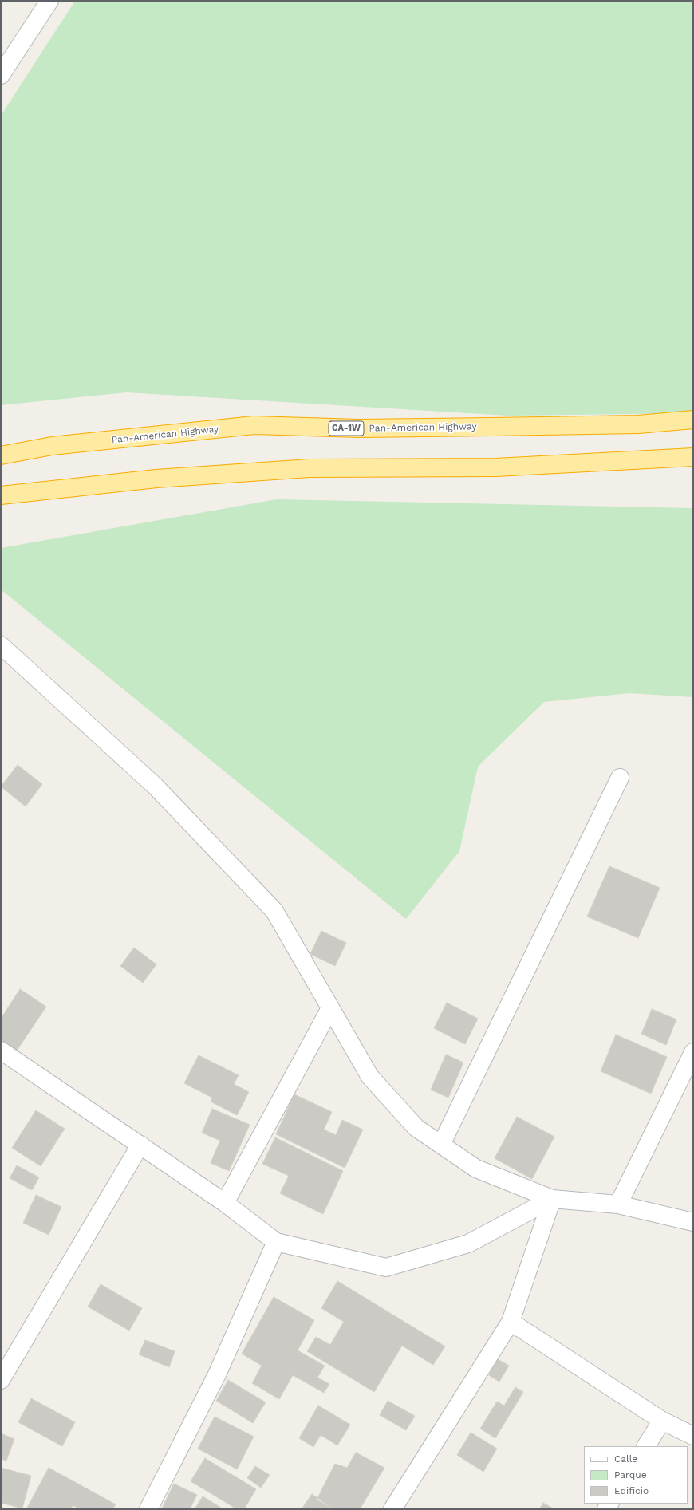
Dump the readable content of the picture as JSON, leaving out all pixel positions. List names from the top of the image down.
{
  "streets": {
    "highway": ["Pan-American Highway", "CA-1W"]
  },
  "legend": ["Calle", "Parque", "Edificio"]
}
